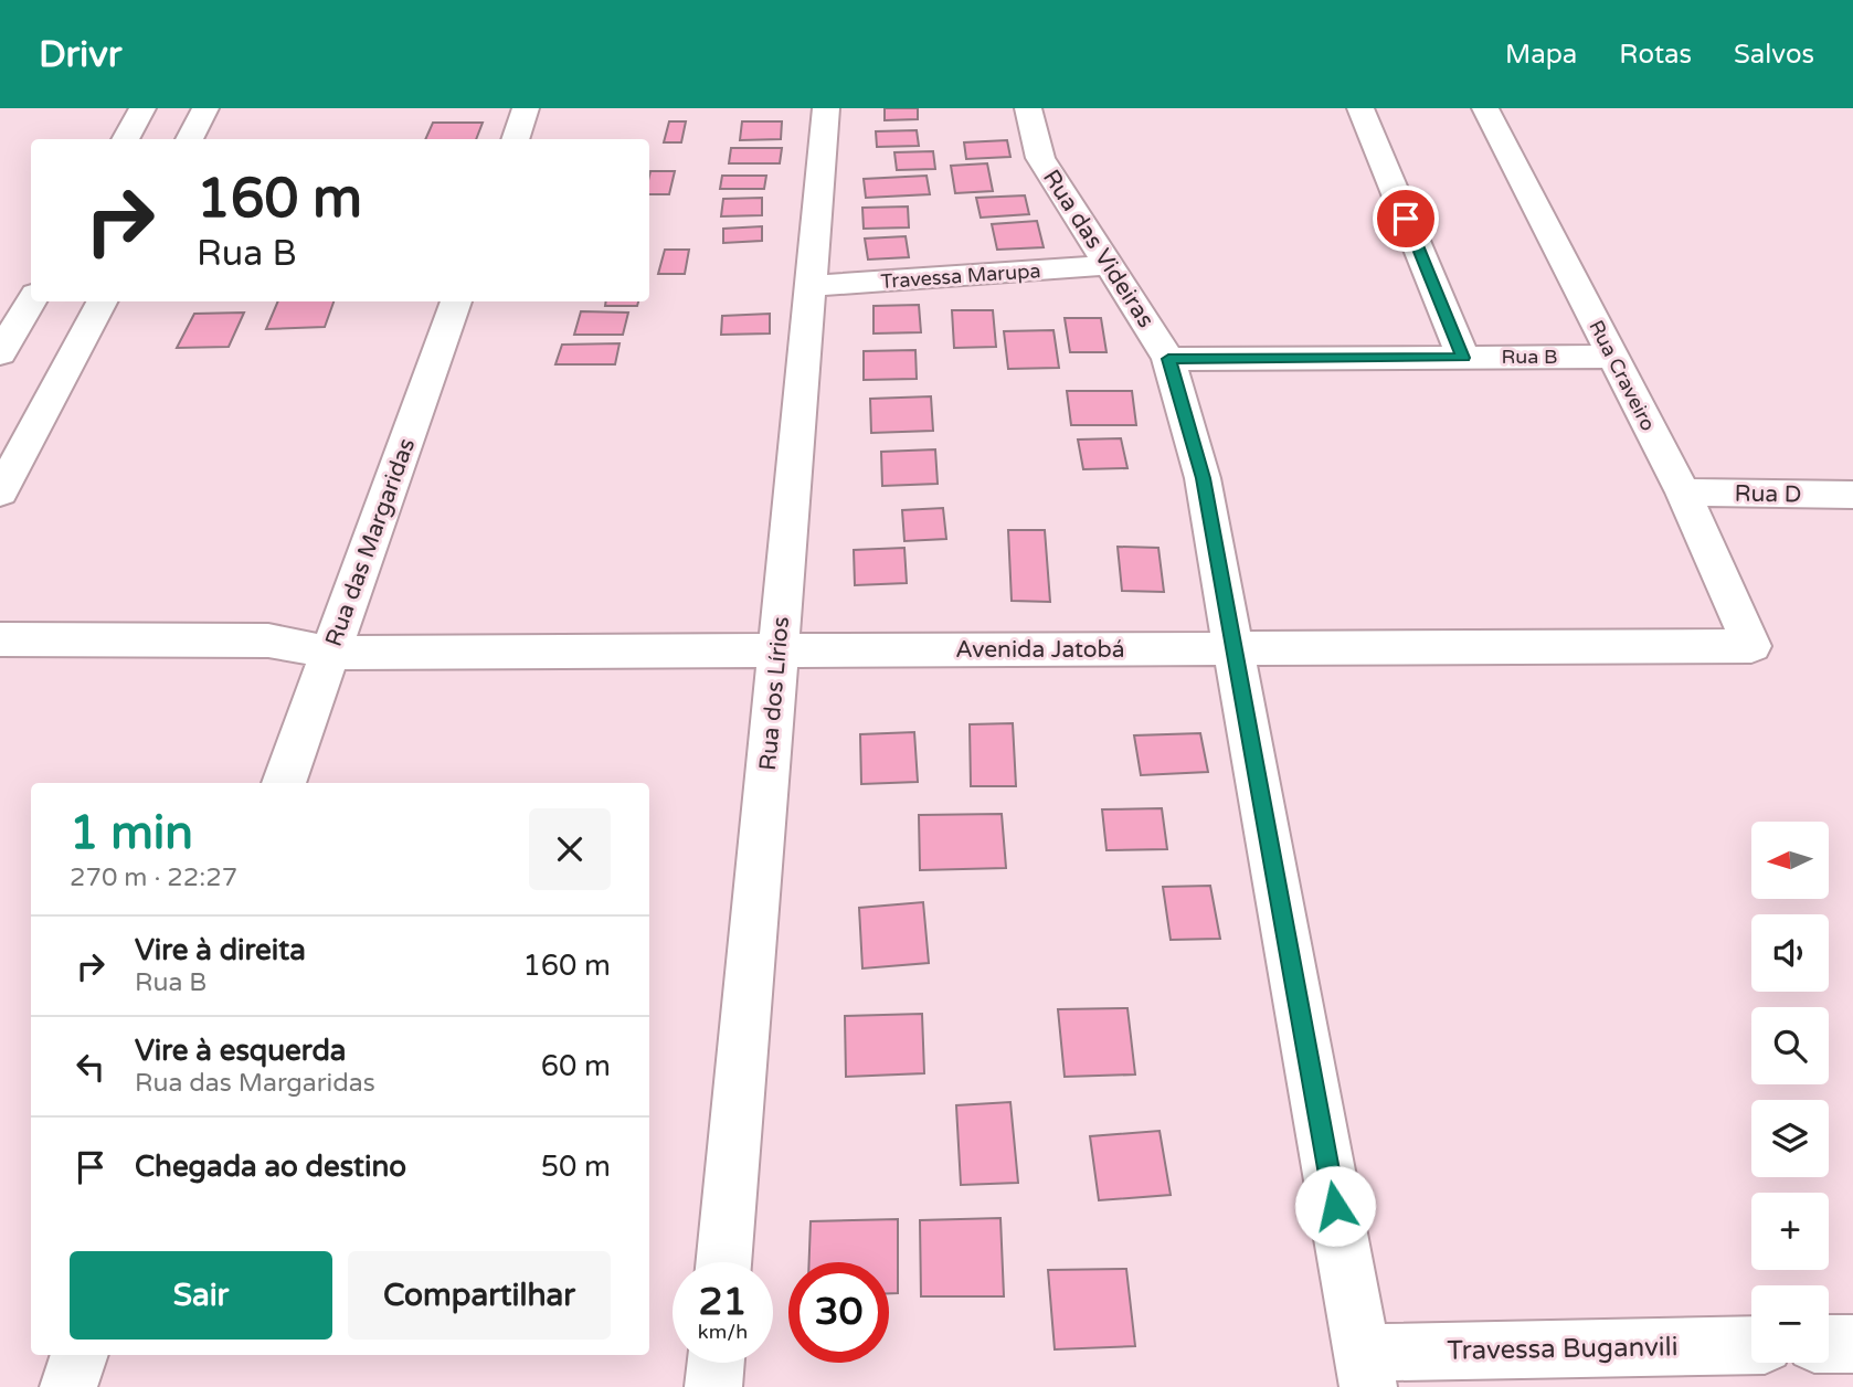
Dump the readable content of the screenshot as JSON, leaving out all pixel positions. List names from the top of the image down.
{
  "streets": {
    "street": [
      "Rua das Videiras",
      "Travessa Marupa",
      "Rua B",
      "Rua Craveiro",
      "Rua D",
      "Rua das Margaridas",
      "Avenida Jatobá",
      "Rua dos Lírios",
      "Travessa Buganvili"
    ]
  },
  "crossings": [
    ["Rua das Videiras", "Travessa Marupa"],
    ["Rua das Videiras", "Rua B"],
    ["Rua das Videiras", "Avenida Jatobá"],
    ["Rua das Videiras", "Travessa Buganvili"],
    ["Travessa Marupa", "Rua dos Lírios"],
    ["Rua B", "Rua Craveiro"],
    ["Rua Craveiro", "Rua D"],
    ["Rua Craveiro", "Avenida Jatobá"],
    ["Rua das Margaridas", "Avenida Jatobá"],
    ["Avenida Jatobá", "Rua dos Lírios"]
  ],
  "north": "left",
  "page": {
    "header": "Drivr",
    "nav": ["Mapa", "Rotas", "Salvos"],
    "turn": ["160 m", "Rua B"],
    "heading": ["1 min", "270 m · 22:27"],
    "map_buttons": ["+", "−"],
    "list": [
      {
        "name": "Vire à direita",
        "note": "Rua B",
        "value": "160 m"
      },
      {
        "name": "Vire à esquerda",
        "note": "Rua das Margaridas",
        "value": "60 m"
      },
      {
        "name": "Chegada ao destino",
        "value": "50 m"
      }
    ],
    "buttons": ["Sair", "Compartilhar"],
    "speed": "21 km/h",
    "limit": "30"
  }
}
